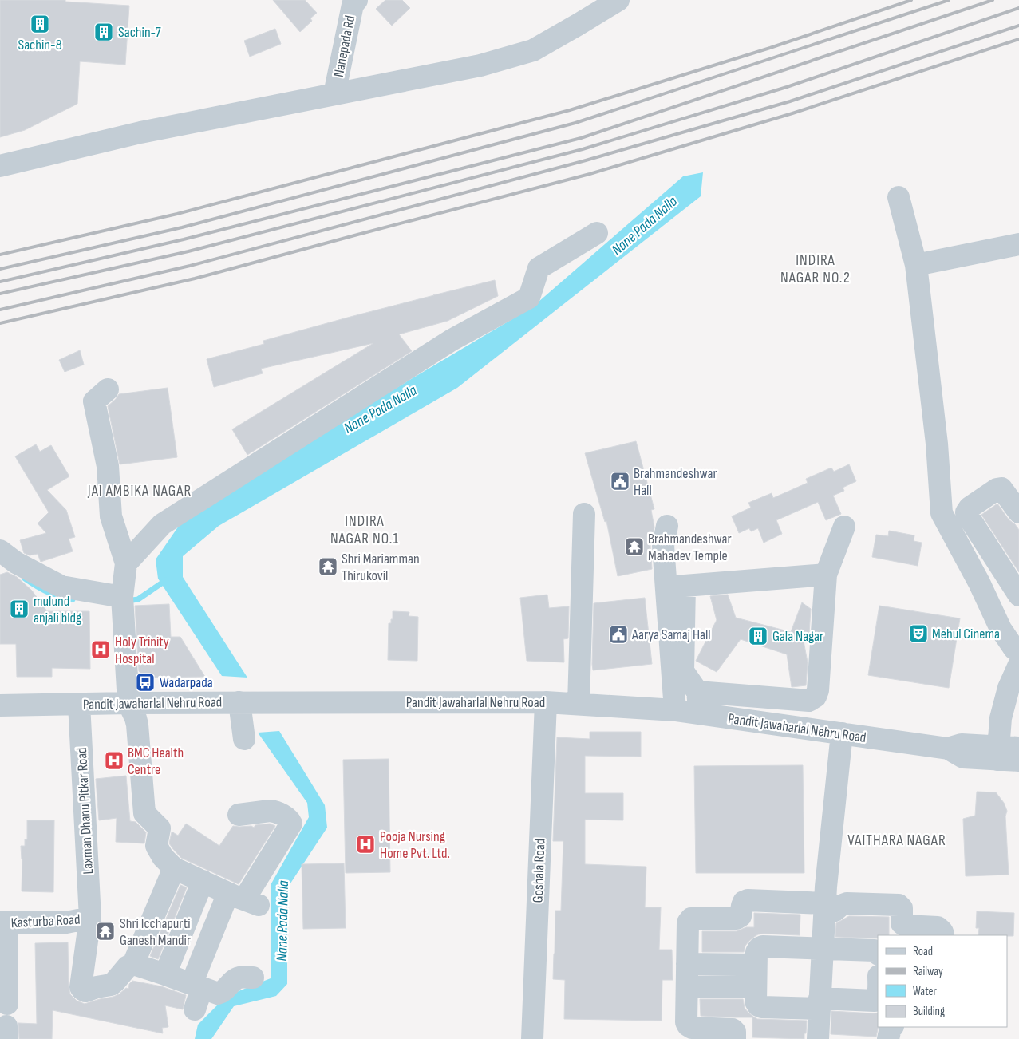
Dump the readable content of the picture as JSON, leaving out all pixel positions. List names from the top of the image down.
{
  "streets": {
    "street": [
      "Nanepada Rd",
      "Pandit Jawaharlal Nehru Road",
      "Laxman Dhanu Pitkar Road",
      "Goshala Road",
      "Kasturba Road"
    ]
  },
  "crossings": [
    ["Pandit Jawaharlal Nehru Road", "Laxman Dhanu Pitkar Road"],
    ["Pandit Jawaharlal Nehru Road", "Goshala Road"],
    ["Laxman Dhanu Pitkar Road", "Kasturba Road"]
  ],
  "districts": [
    "INDIRA NAGAR NO.2",
    "JAI AMBIKA NAGAR",
    "INDIRA NAGAR NO.1",
    "VAITHARA NAGAR"
  ],
  "water": ["Nane Pada Nalla"],
  "places": {
    "building": [
      "Sachin-8",
      "Sachin-7",
      "mulund anjali bldg",
      "Gala Nagar"
    ],
    "public building": ["Brahmandeshwar Hall", "Aarya Samaj Hall"],
    "temple": ["Brahmandeshwar Mahadev Temple", "Shri Mariamman Thirukovil", "Shri Icchapurti Ganesh Mandir"],
    "theatre": ["Mehul Cinema"],
    "hospital": ["Holy Trinity Hospital", "BMC Health Centre", "Pooja Nursing Home Pvt. Ltd."],
    "bus stop": ["Wadarpada"]
  },
  "legend": [
    "Road",
    "Railway",
    "Water",
    "Building"
  ]
}
